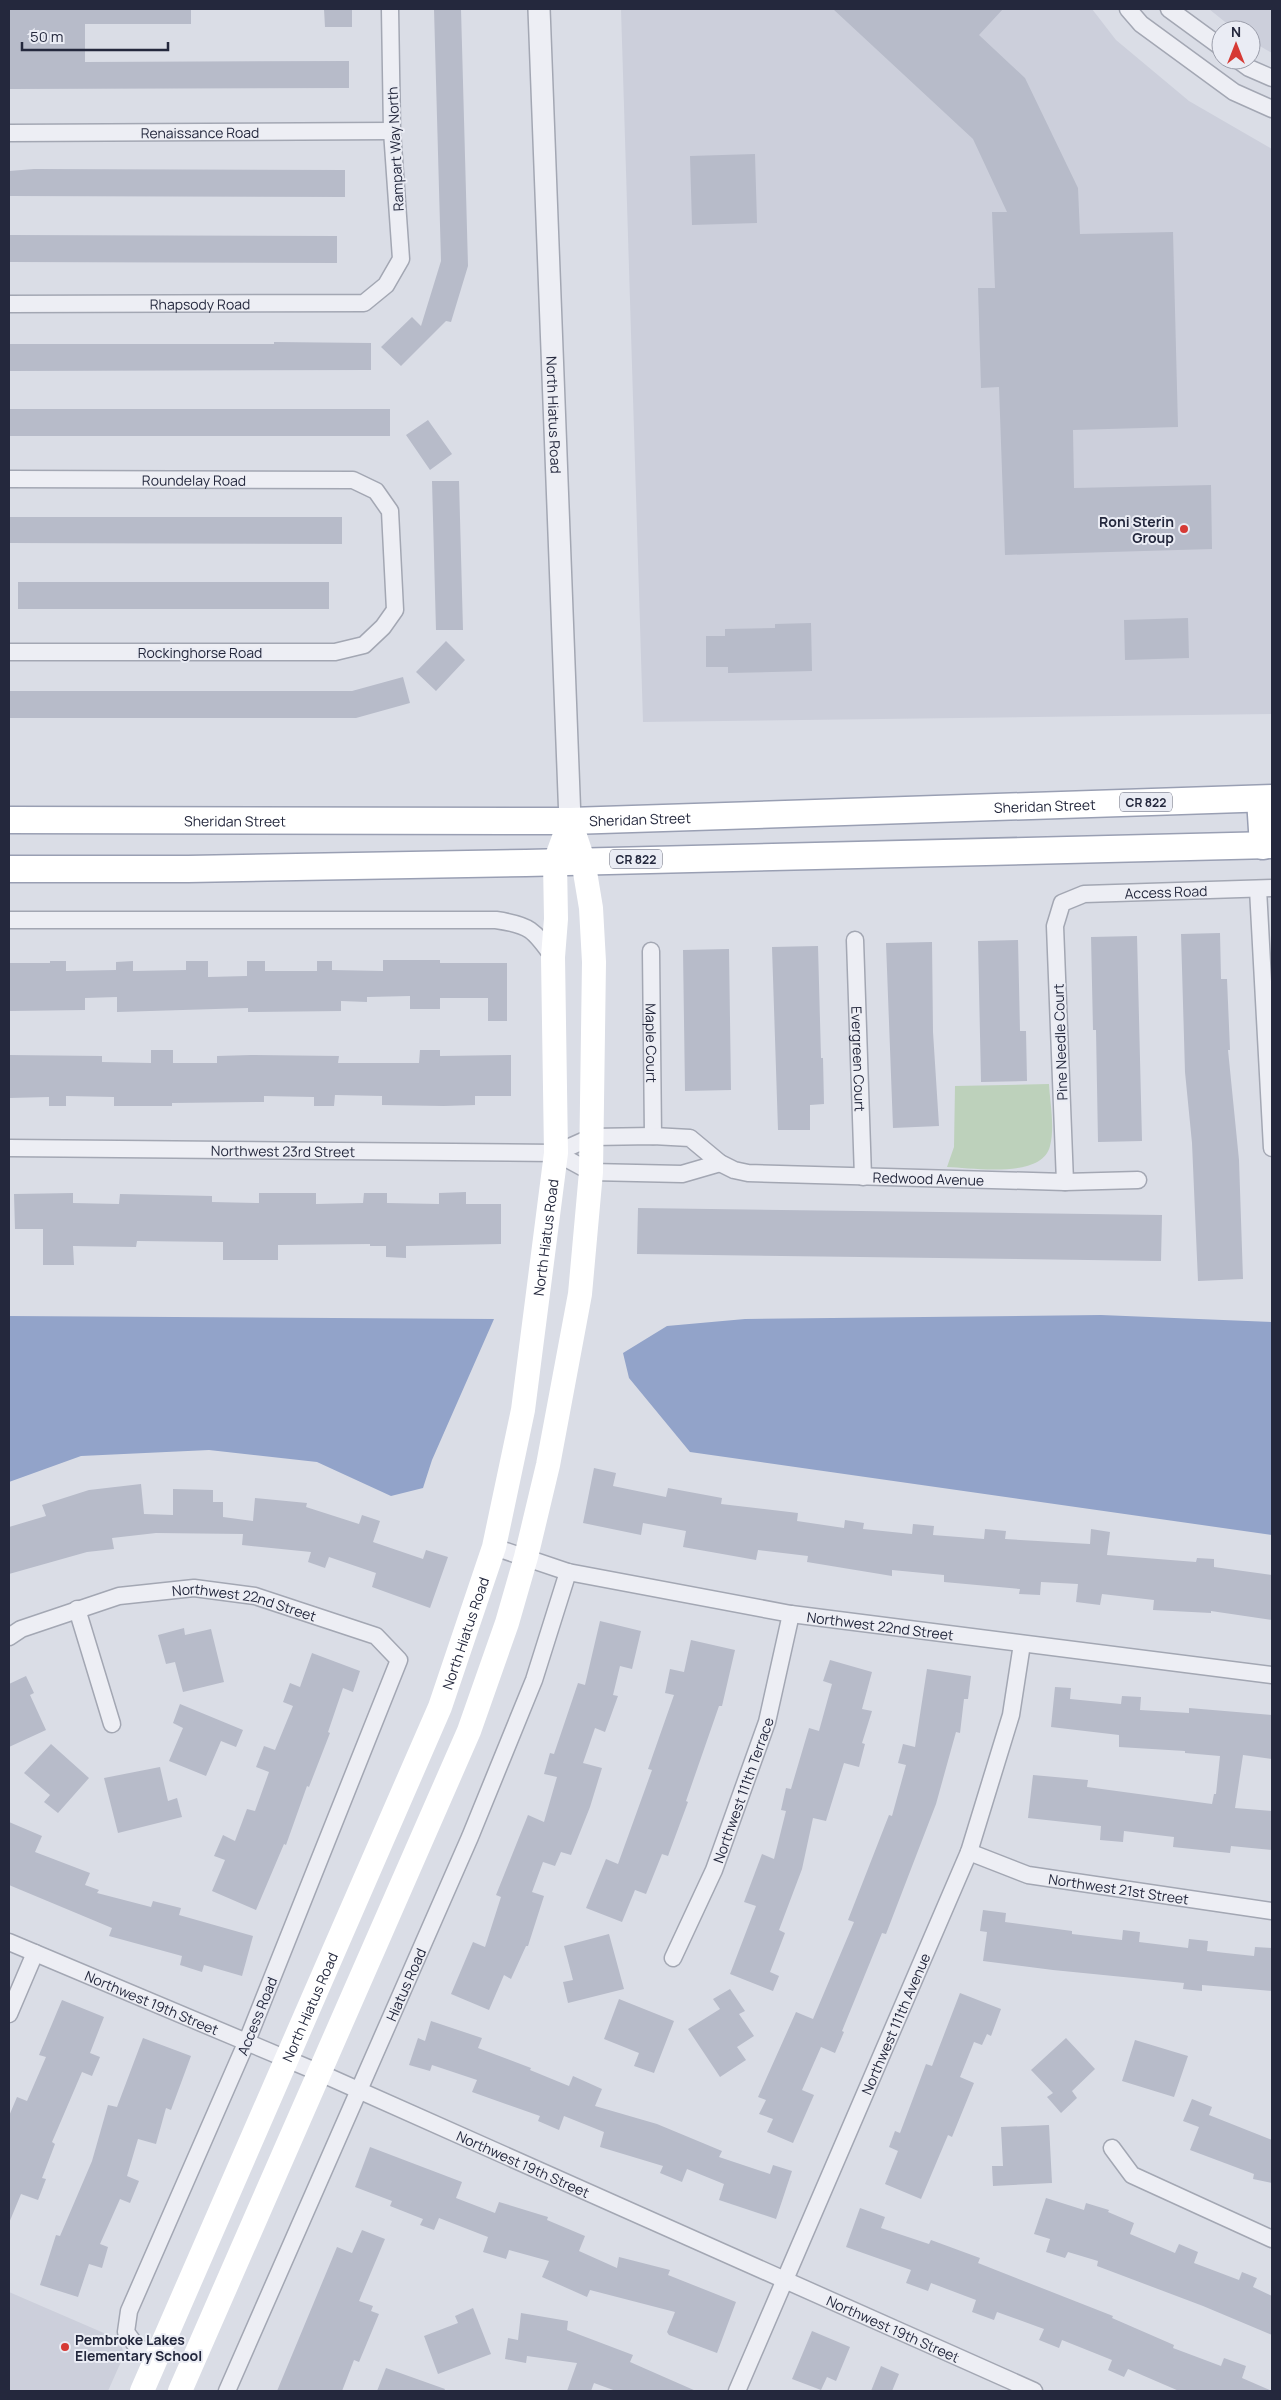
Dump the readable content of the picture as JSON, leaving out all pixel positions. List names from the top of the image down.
{
  "streets": {
    "main road": ["North Hiatus Road", "CR 822", "Sheridan Street"],
    "street": [
      "Renaissance Road",
      "Rampart Way North",
      "Rhapsody Road",
      "Roundelay Road",
      "Rockinghorse Road",
      "Access Road",
      "Pine Needle Court",
      "Maple Court",
      "Evergreen Court",
      "Northwest 23rd Street",
      "Redwood Avenue",
      "Northwest 22nd Street",
      "Northwest 111th Terrace",
      "Northwest 21st Street",
      "Hiatus Road",
      "Northwest 19th Street",
      "Northwest 111th Avenue"
    ]
  },
  "crossings": [
    ["Renaissance Road", "Rampart Way North"],
    ["Rampart Way North", "Rhapsody Road"],
    ["North Hiatus Road", "CR 822"],
    ["North Hiatus Road", "Sheridan Street"],
    ["North Hiatus Road", "Access Road"],
    ["North Hiatus Road", "Northwest 23rd Street"],
    ["North Hiatus Road", "Redwood Avenue"],
    ["North Hiatus Road", "Northwest 22nd Street"],
    ["North Hiatus Road", "Northwest 19th Street"],
    ["Roundelay Road", "Rockinghorse Road"],
    ["Access Road", "Pine Needle Court"],
    ["Access Road", "Northwest 22nd Street"],
    ["Access Road", "Northwest 19th Street"],
    ["Pine Needle Court", "Redwood Avenue"],
    ["Maple Court", "Redwood Avenue"],
    ["Evergreen Court", "Redwood Avenue"],
    ["Northwest 23rd Street", "Redwood Avenue"],
    ["Northwest 22nd Street", "Northwest 111th Terrace"],
    ["Northwest 22nd Street", "Hiatus Road"],
    ["Northwest 22nd Street", "Northwest 111th Avenue"],
    ["Northwest 21st Street", "Northwest 111th Avenue"],
    ["Hiatus Road", "Northwest 19th Street"],
    ["Northwest 19th Street", "Northwest 111th Avenue"]
  ],
  "places": ["Roni Sterin Group", "Pembroke Lakes Elementary School"],
  "scale_bar": "50 m",
  "north": "top"
}
